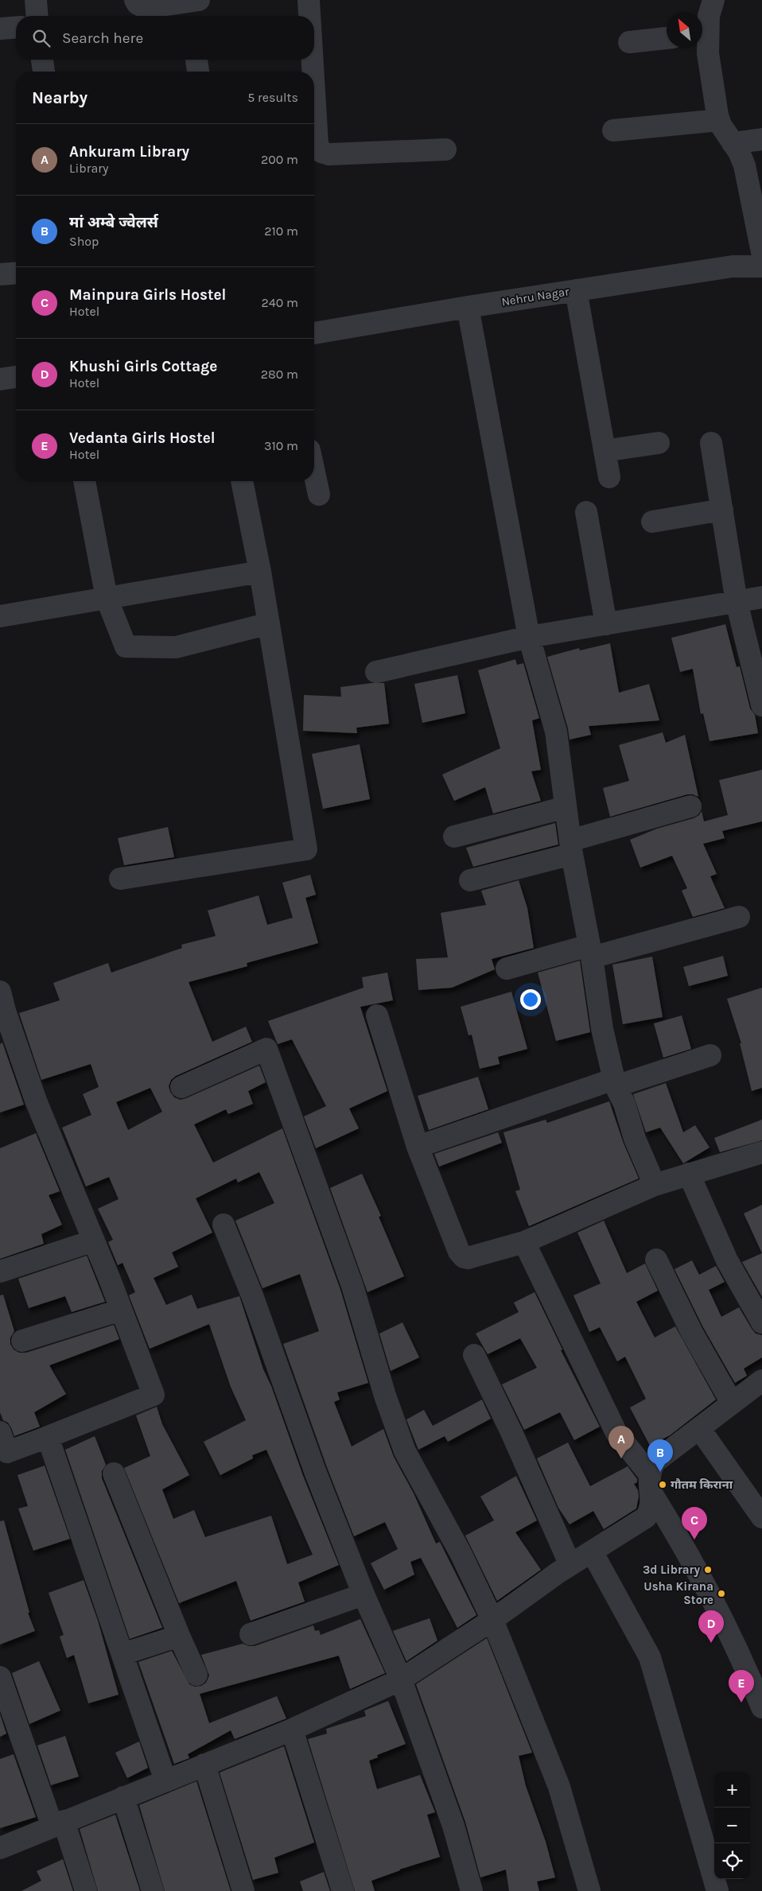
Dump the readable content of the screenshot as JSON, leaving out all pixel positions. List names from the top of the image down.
{
  "streets": {
    "street": ["Nehru Nagar"]
  },
  "places": ["गौतम किराना", "3d Library", "Usha Kirana Store"],
  "north": "top left",
  "page": {
    "search": "Search here",
    "heading": ["Nearby", "5 results"],
    "list": [
      {
        "mark": "A",
        "name": "Ankuram Library",
        "note": "Library",
        "value": "200 m"
      },
      {
        "mark": "B",
        "name": "मां अम्बे ज्वेलर्स",
        "note": "Shop",
        "value": "210 m"
      },
      {
        "mark": "C",
        "name": "Mainpura Girls Hostel",
        "note": "Hotel",
        "value": "240 m"
      },
      {
        "mark": "D",
        "name": "Khushi Girls Cottage",
        "note": "Hotel",
        "value": "280 m"
      },
      {
        "mark": "E",
        "name": "Vedanta Girls Hostel",
        "note": "Hotel",
        "value": "310 m"
      }
    ],
    "pins": [
      "A",
      "B",
      "C",
      "D",
      "E"
    ],
    "map_buttons": ["+", "−"]
  }
}
